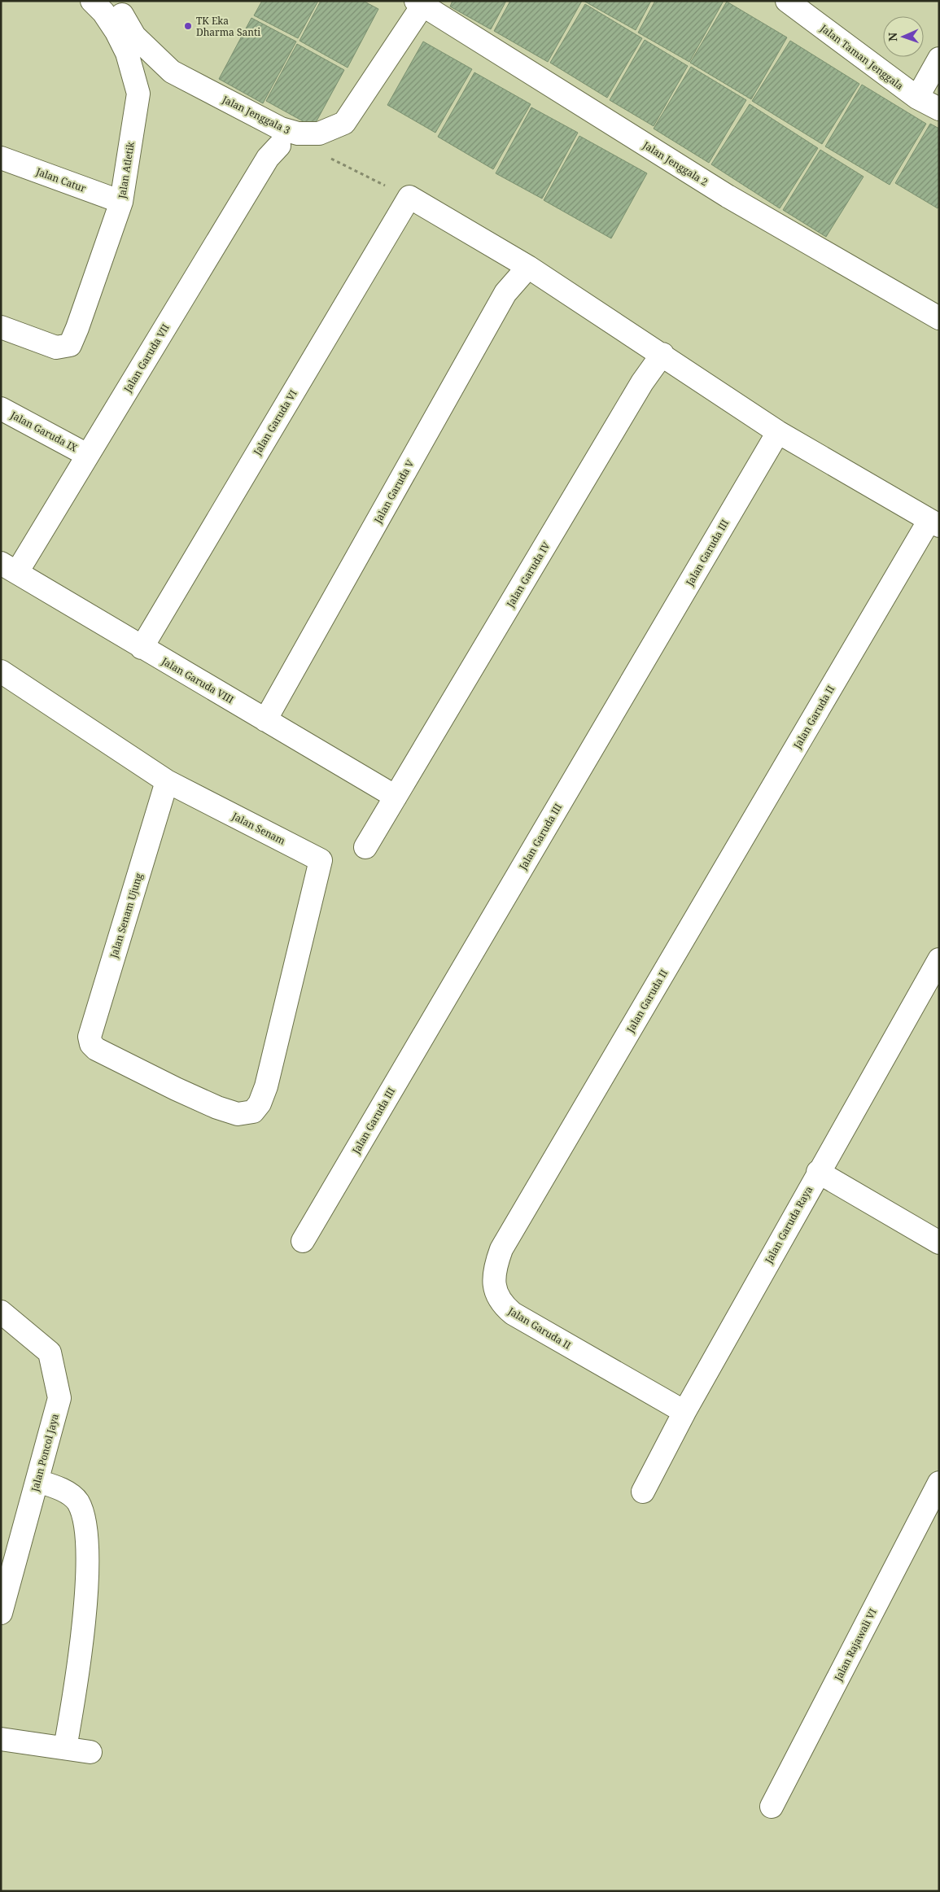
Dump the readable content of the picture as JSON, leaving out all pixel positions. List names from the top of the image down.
{
  "streets": {
    "street": [
      "Jalan Taman Jenggala",
      "Jalan Jenggala 3",
      "Jalan Jenggala 2",
      "Jalan Atletik",
      "Jalan Catur",
      "Jalan Garuda VII",
      "Jalan Garuda VI",
      "Jalan Garuda IX",
      "Jalan Garuda V",
      "Jalan Garuda III",
      "Jalan Garuda IV",
      "Jalan Garuda VIII",
      "Jalan Garuda II",
      "Jalan Senam",
      "Jalan Senam Ujung",
      "Jalan Garuda Raya",
      "Jalan Poncol Jaya",
      "Jalan Rajawali VI"
    ]
  },
  "crossings": [
    ["Jalan Jenggala 3", "Jalan Jenggala 2"],
    ["Jalan Atletik", "Jalan Catur"],
    ["Jalan Garuda VII", "Jalan Garuda IX"],
    ["Jalan Garuda VII", "Jalan Garuda VIII"],
    ["Jalan Garuda VI", "Jalan Garuda VIII"],
    ["Jalan Garuda V", "Jalan Garuda VIII"],
    ["Jalan Garuda IV", "Jalan Garuda VIII"],
    ["Jalan Garuda II", "Jalan Garuda Raya"],
    ["Jalan Senam", "Jalan Senam Ujung"]
  ],
  "places": ["TK Eka Dharma Santi"],
  "north": "left"
}
